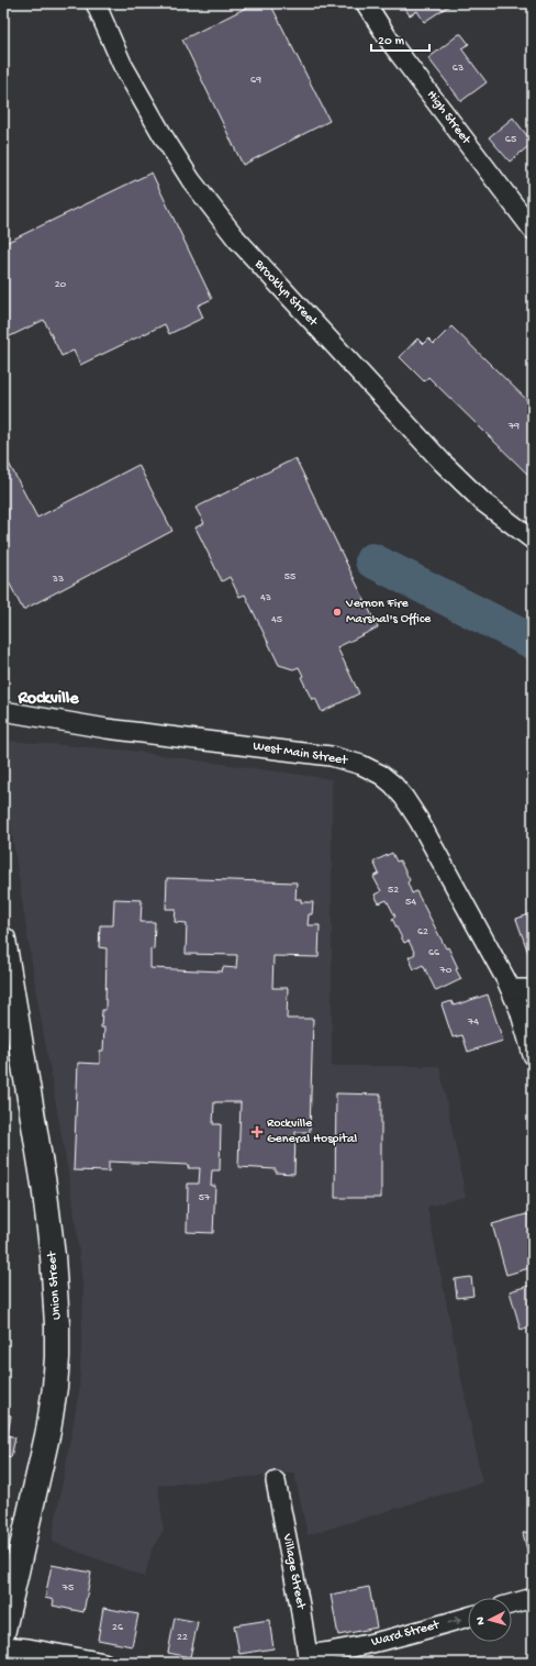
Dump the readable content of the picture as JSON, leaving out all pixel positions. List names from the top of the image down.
{
  "streets": {
    "main road": ["Union Street"],
    "street": [
      "High Street",
      "Brooklyn Street",
      "West Main Street",
      "Village Street",
      "Ward Street"
    ]
  },
  "crossings": [
    ["Village Street", "Ward Street"]
  ],
  "one_way": ["Ward Street"],
  "districts": ["Rockville"],
  "places": {
    "other": ["Vernon Fire Marshal's Office"],
    "health": ["Rockville General Hospital"]
  },
  "house_numbers": [
    "63",
    "69",
    "65",
    "20",
    "79",
    "55",
    "33",
    "43",
    "45",
    "52",
    "54",
    "62",
    "66",
    "70",
    "74",
    "57",
    "75",
    "26",
    "22"
  ],
  "scale_bar": "20 m",
  "north": "left"
}
